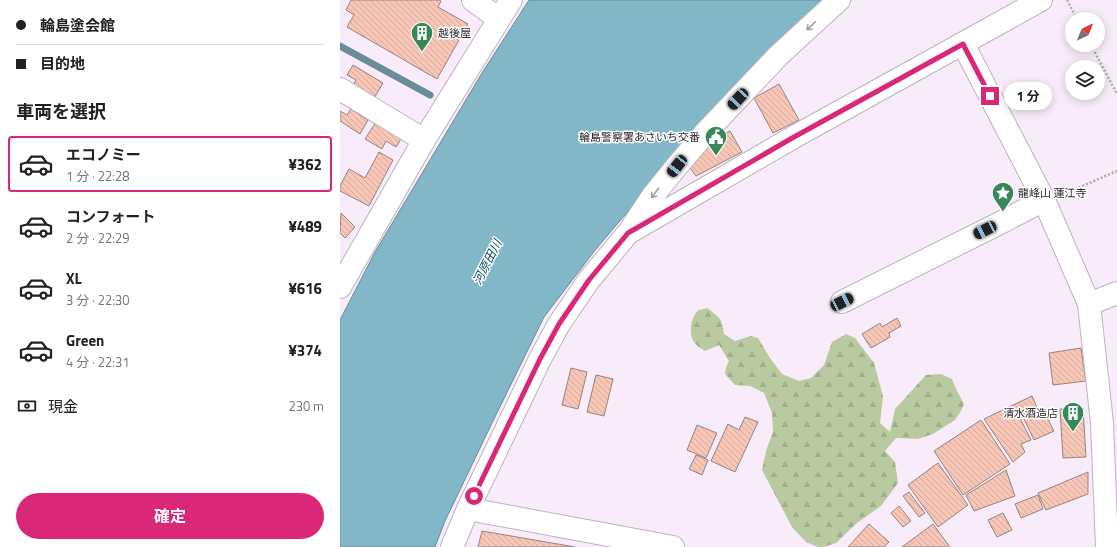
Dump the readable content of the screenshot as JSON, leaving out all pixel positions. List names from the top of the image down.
{
  "water": ["河原田川"],
  "places": {
    "building": ["越後屋", "清水酒造店"],
    "public building": ["輪島警察署あさいち交番"],
    "place": ["龍峰山 蓮江寺"]
  },
  "north": "top right",
  "page": {
    "banner": ["輪島塗会館", "目的地"],
    "bubble": "1 分",
    "heading": "車両を選択",
    "list": [
      {
        "name": "エコノミー",
        "note": "1 分 · 22:28",
        "value": "¥362"
      },
      {
        "name": "コンフォート",
        "note": "2 分 · 22:29",
        "value": "¥489"
      },
      {
        "name": "XL",
        "note": "3 分 · 22:30",
        "value": "¥616"
      },
      {
        "name": "Green",
        "note": "4 分 · 22:31",
        "value": "¥374"
      }
    ],
    "pay": ["現金", "230 m"],
    "buttons": "確定"
  }
}
